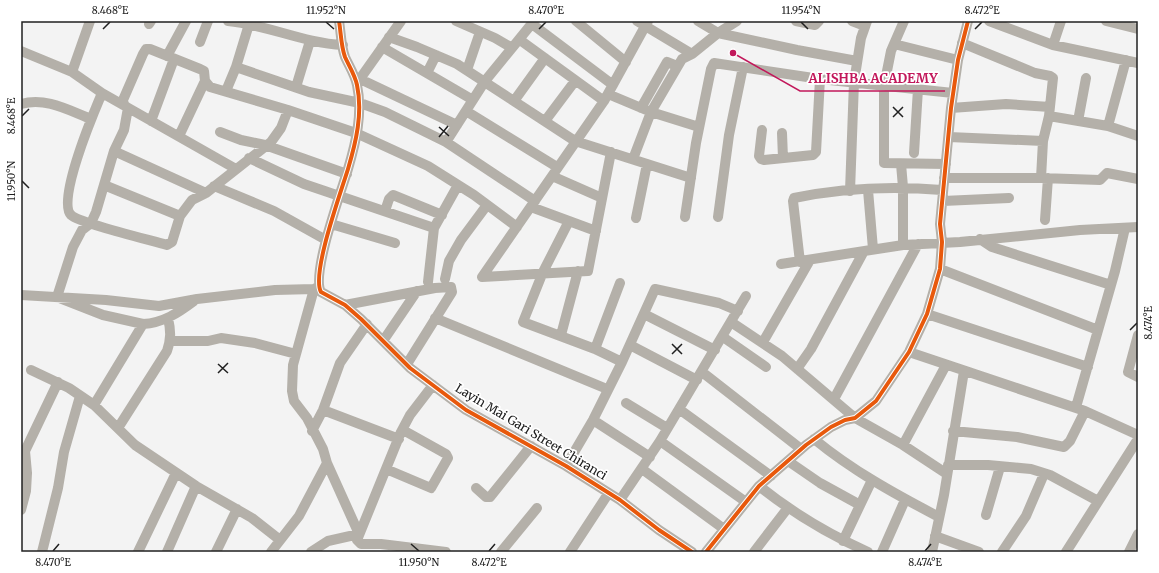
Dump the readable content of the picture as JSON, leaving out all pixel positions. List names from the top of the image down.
{
  "streets": {
    "street": ["Layin Mai Gari Street Chiranci"]
  },
  "places": ["ALISHBA ACADEMY"],
  "coordinates": [
    "8.468°E",
    "11.952°N",
    "8.470°E",
    "11.954°N",
    "8.472°E",
    "11.950°N",
    "8.474°E"
  ]
}
